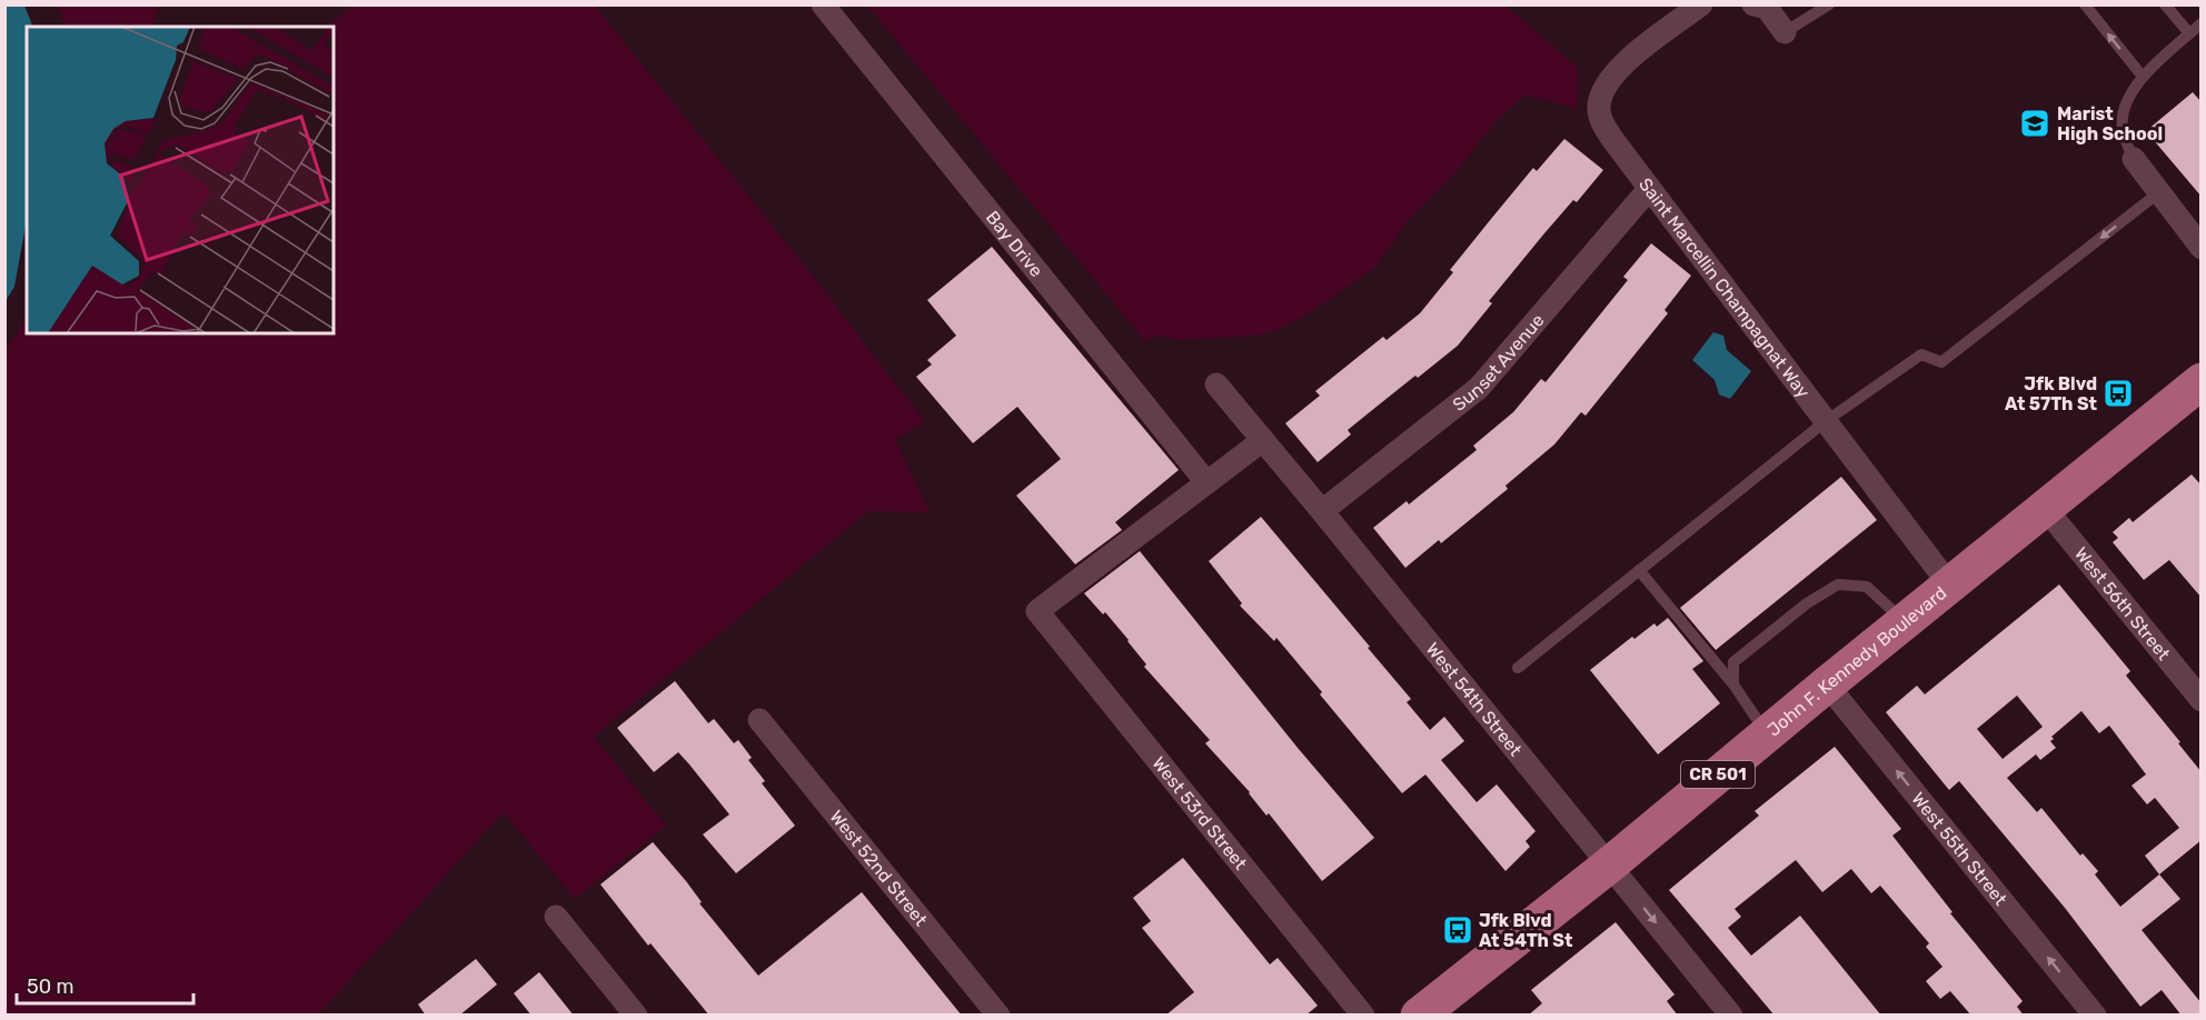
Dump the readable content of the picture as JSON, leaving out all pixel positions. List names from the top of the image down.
{
  "streets": {
    "main road": ["John F. Kennedy Boulevard", "CR 501"],
    "street": [
      "Bay Drive",
      "Saint Marcellin Champagnat Way",
      "Sunset Avenue",
      "West 56th Street",
      "West 54th Street",
      "West 53rd Street",
      "West 55th Street",
      "West 52nd Street"
    ]
  },
  "crossings": [
    ["Bay Drive", "West 53rd Street"],
    ["Saint Marcellin Champagnat Way", "Sunset Avenue"],
    ["Saint Marcellin Champagnat Way", "John F. Kennedy Boulevard"],
    ["Sunset Avenue", "West 54th Street"],
    ["West 56th Street", "John F. Kennedy Boulevard"],
    ["John F. Kennedy Boulevard", "West 54th Street"],
    ["John F. Kennedy Boulevard", "West 55th Street"]
  ],
  "one_way": ["West 55th Street"],
  "places": {
    "school or university": ["Marist High School"],
    "bus stop": ["Jfk Blvd At 57Th St", "Jfk Blvd At 54Th St"]
  },
  "scale_bar": "50 m"
}
